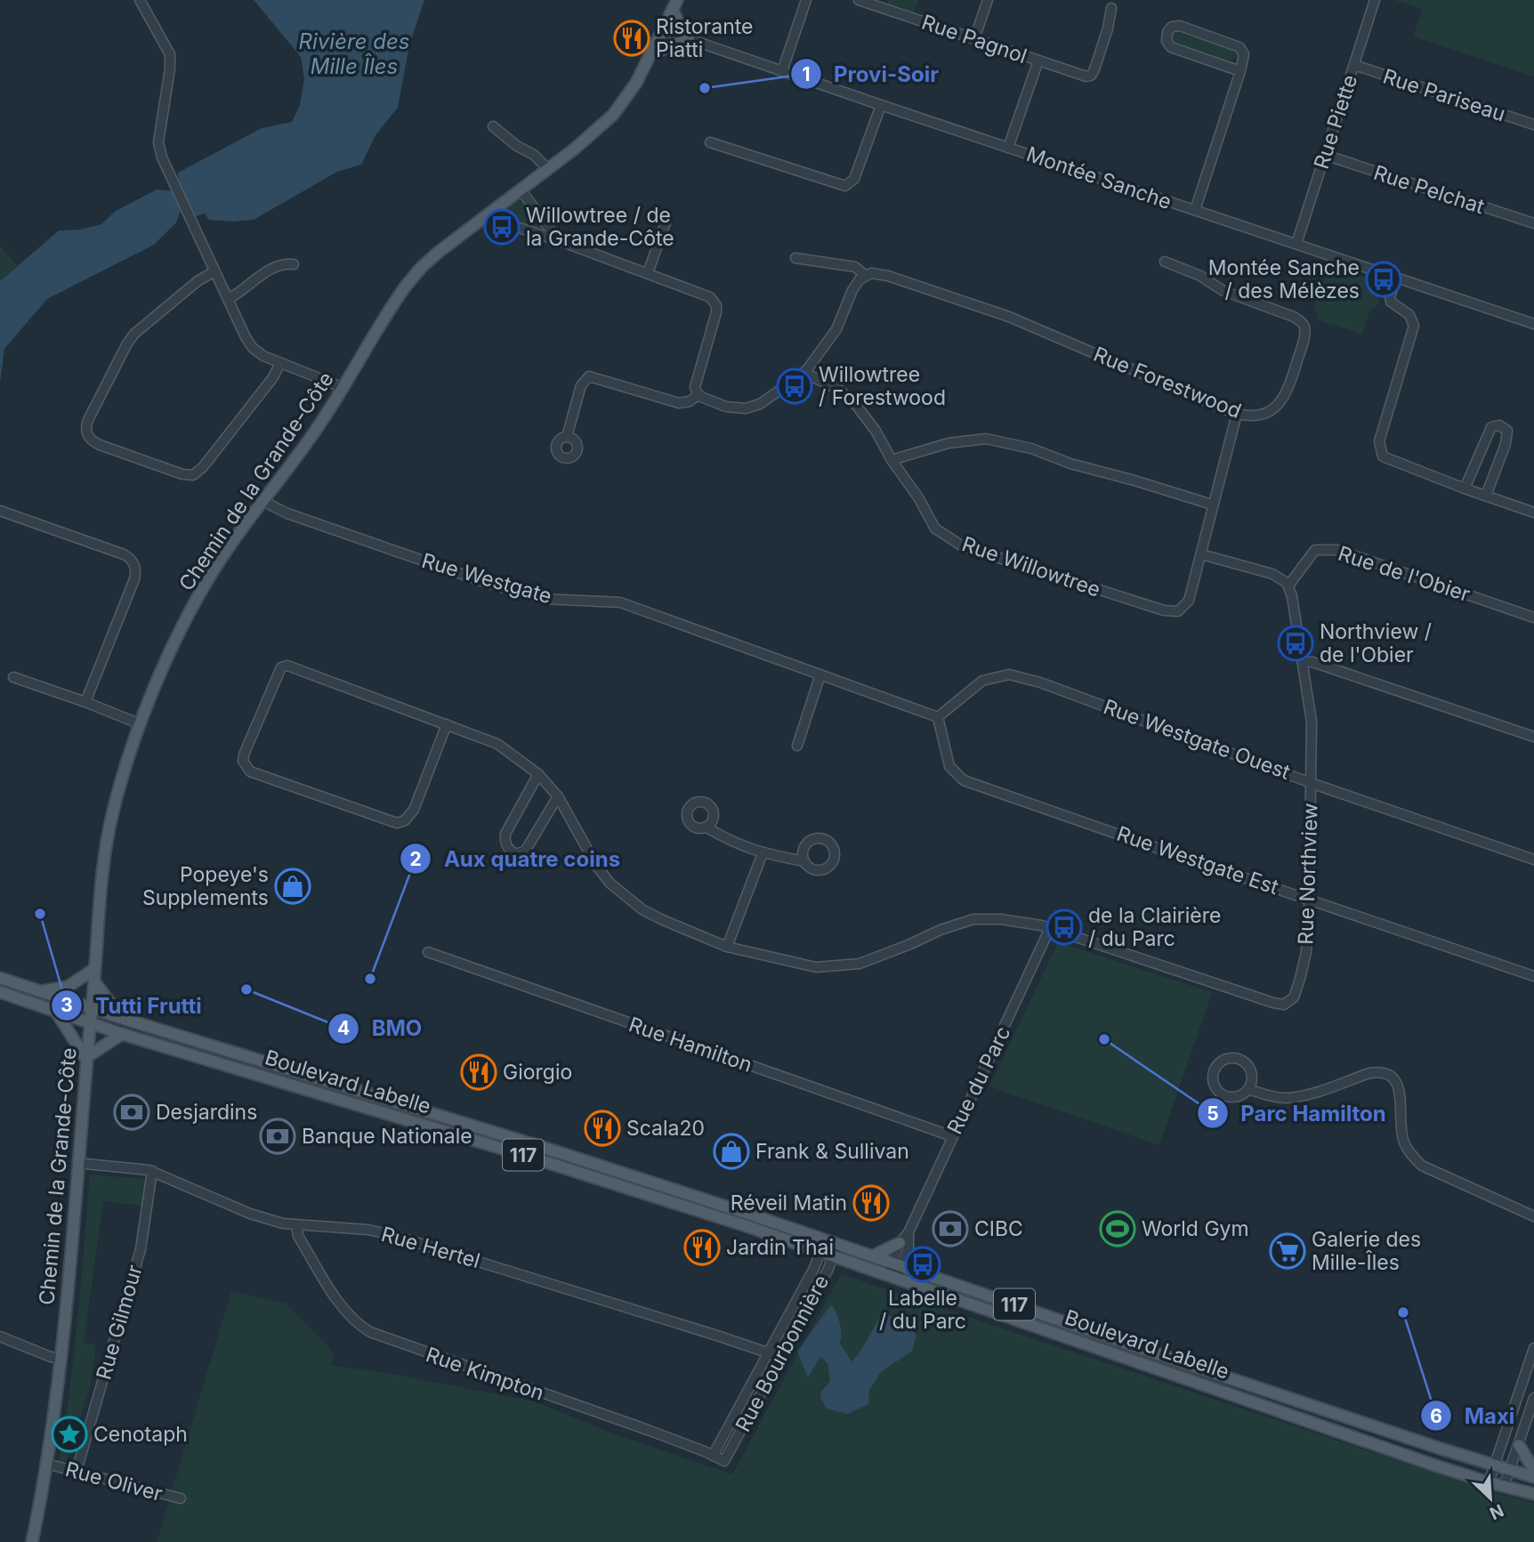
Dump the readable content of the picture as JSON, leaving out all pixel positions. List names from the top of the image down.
{
  "streets": {
    "main road": ["Chemin de la Grande-Côte", "Boulevard Labelle", "117"],
    "street": [
      "Rue Pagnol",
      "Rue Pariseau",
      "Rue Piette",
      "Montée Sanche",
      "Rue Pelchat",
      "Rue Forestwood",
      "Rue Willowtree",
      "Rue de l'Obier",
      "Rue Westgate",
      "Rue Westgate Ouest",
      "Rue Westgate Est",
      "Rue Northview",
      "Rue Hamilton",
      "Rue du Parc",
      "Rue Hertel",
      "Rue Gilmour",
      "Rue Bourbonnière",
      "Rue Kimpton",
      "Rue Oliver"
    ]
  },
  "crossings": [
    ["Rue Pariseau", "Rue Piette"],
    ["Rue Piette", "Montée Sanche"],
    ["Rue Piette", "Rue Pelchat"],
    ["Montée Sanche", "Chemin de la Grande-Côte"],
    ["Rue Forestwood", "Rue Willowtree"],
    ["Chemin de la Grande-Côte", "Rue Westgate"],
    ["Chemin de la Grande-Côte", "Boulevard Labelle"],
    ["Chemin de la Grande-Côte", "Rue Hertel"],
    ["Chemin de la Grande-Côte", "Rue Oliver"],
    ["Rue de l'Obier", "Rue Northview"],
    ["Rue Westgate", "Rue Westgate Ouest"],
    ["Rue Westgate", "Rue Westgate Est"],
    ["Rue Westgate Ouest", "Rue Westgate Est"],
    ["Rue Westgate Ouest", "Rue Northview"],
    ["Rue Westgate Est", "Rue Northview"],
    ["Rue Northview", "Rue du Parc"],
    ["Rue Hamilton", "Rue du Parc"],
    ["Rue du Parc", "Boulevard Labelle"],
    ["Boulevard Labelle", "Rue Bourbonnière"],
    ["Rue Hertel", "Rue Gilmour"],
    ["Rue Hertel", "Rue Bourbonnière"],
    ["Rue Hertel", "Rue Kimpton"],
    ["Rue Gilmour", "Rue Oliver"],
    ["Rue Bourbonnière", "Rue Kimpton"]
  ],
  "water": ["Rivière des Mille Îles"],
  "places": {
    "restaurant": [
      "Ristorante Piatti",
      "Giorgio",
      "Scala20",
      "Réveil Matin",
      "Jardin Thai"
    ],
    "other": [
      "Provi-Soir",
      "Tutti Frutti",
      "Aux quatre coins",
      "BMO",
      "Parc Hamilton",
      "Maxi"
    ],
    "bus stop": [
      "Willowtree / de la Grande-Côte",
      "Montée Sanche / des Mélèzes",
      "Willowtree / Forestwood",
      "Northview / de l'Obier",
      "de la Clairière / du Parc",
      "Labelle / du Parc"
    ],
    "shop": ["Popeye's Supplements", "Frank & Sullivan"],
    "bank": ["Desjardins", "Banque Nationale", "CIBC"],
    "sports": ["World Gym"],
    "supermarket": ["Galerie des Mille-Îles"],
    "place": ["Cenotaph"]
  },
  "north": "bottom right"
}
